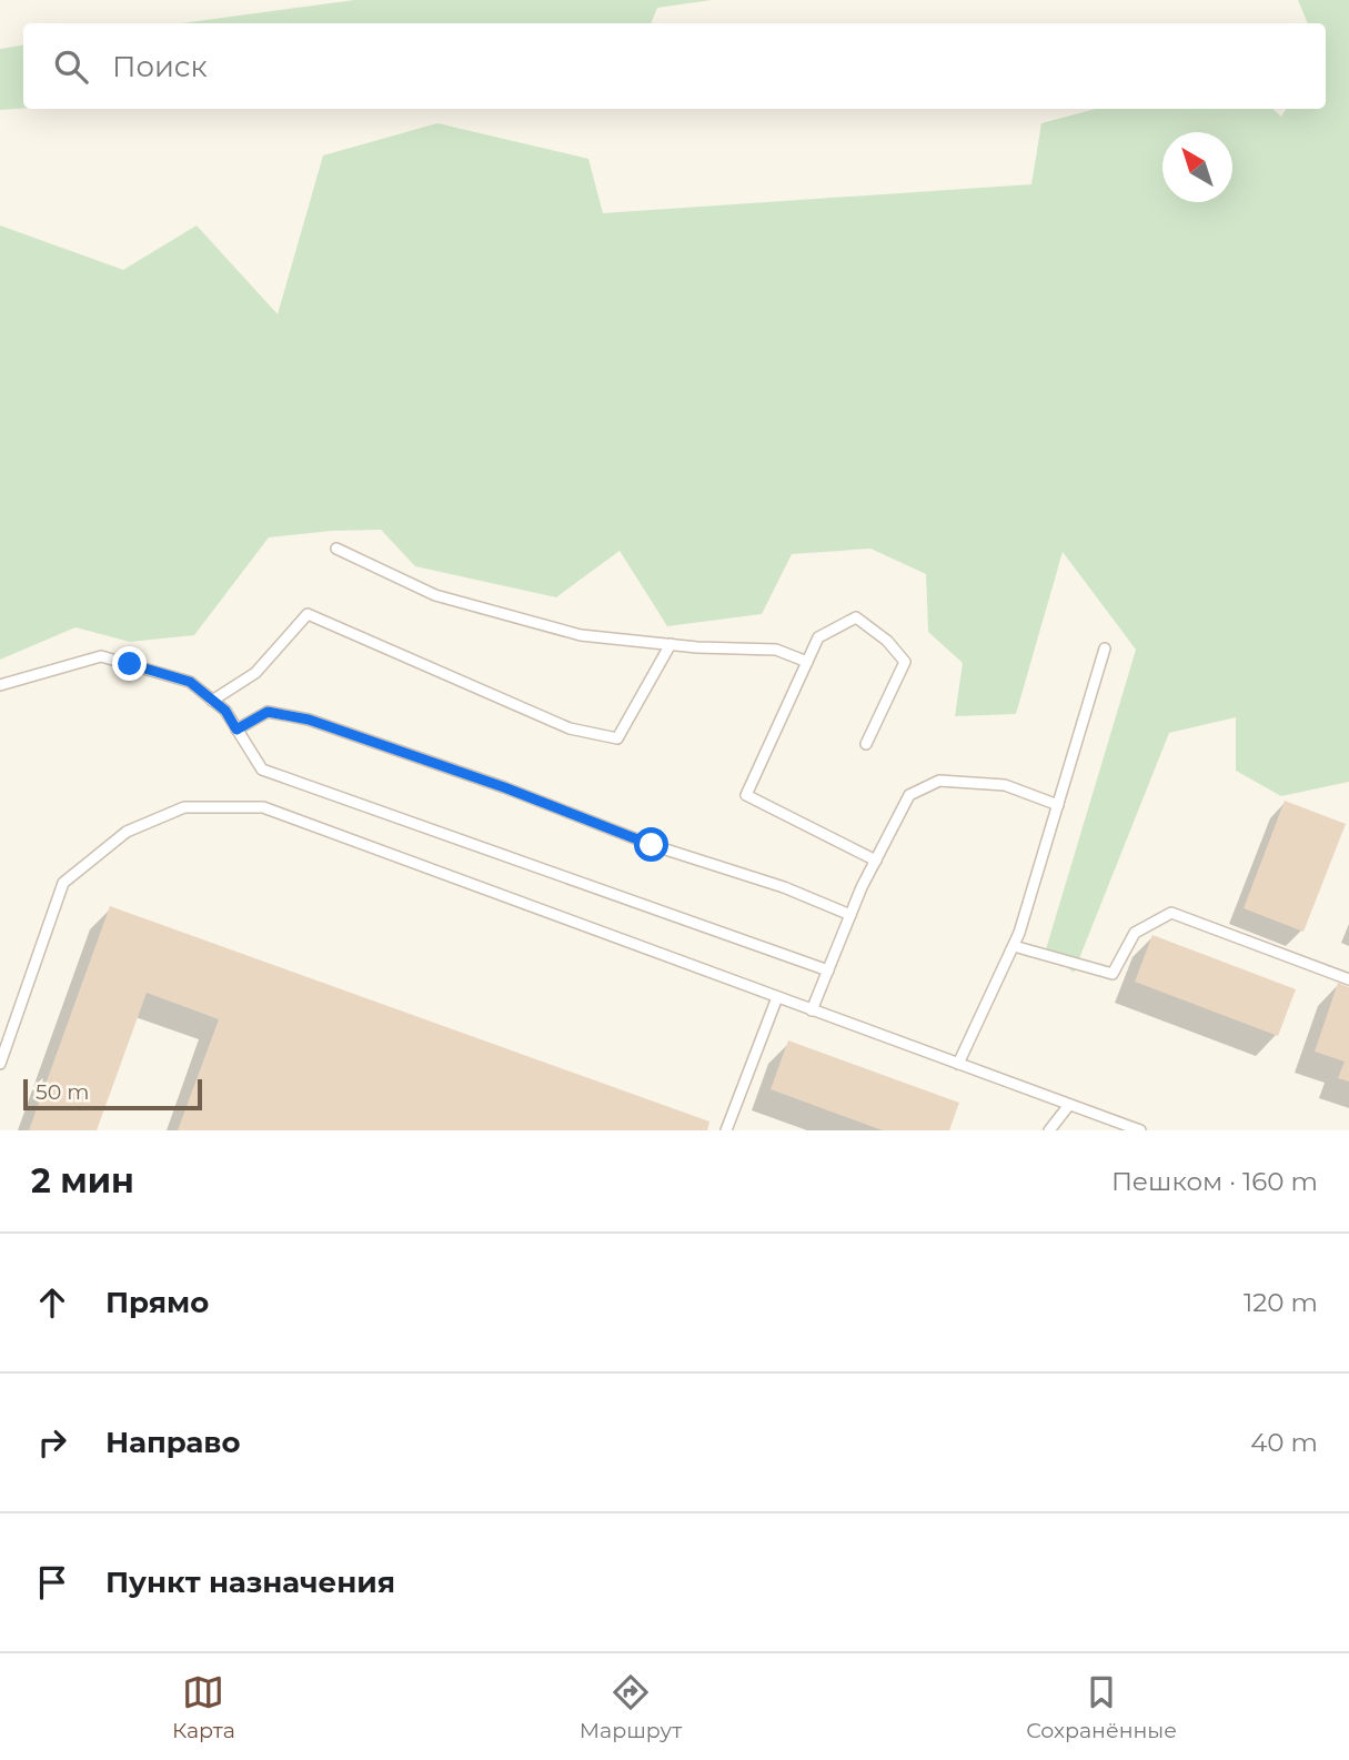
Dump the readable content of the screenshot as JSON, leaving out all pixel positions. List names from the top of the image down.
{
  "scale_bar": "50 m",
  "north": "top left",
  "page": {
    "search": "Поиск",
    "scale": "50 m",
    "heading": ["2 мин", "Пешком · 160 m"],
    "list": [
      ["Прямо", "120 m"],
      ["Направо", "40 m"],
      "Пункт назначения"
    ],
    "nav": ["Карта", "Маршрут", "Сохранённые"]
  }
}
